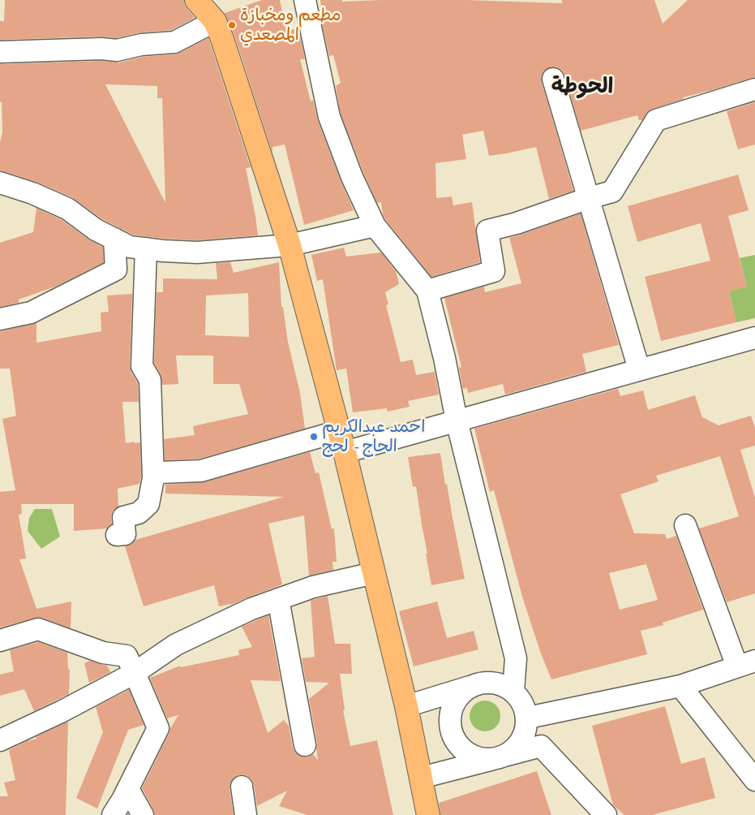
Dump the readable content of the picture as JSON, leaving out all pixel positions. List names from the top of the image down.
{
  "districts": ["الحوطة"],
  "places": ["مطعم ومخبازة المصعدي", "احمد عبدالكريم الحاج - لحج"]
}
